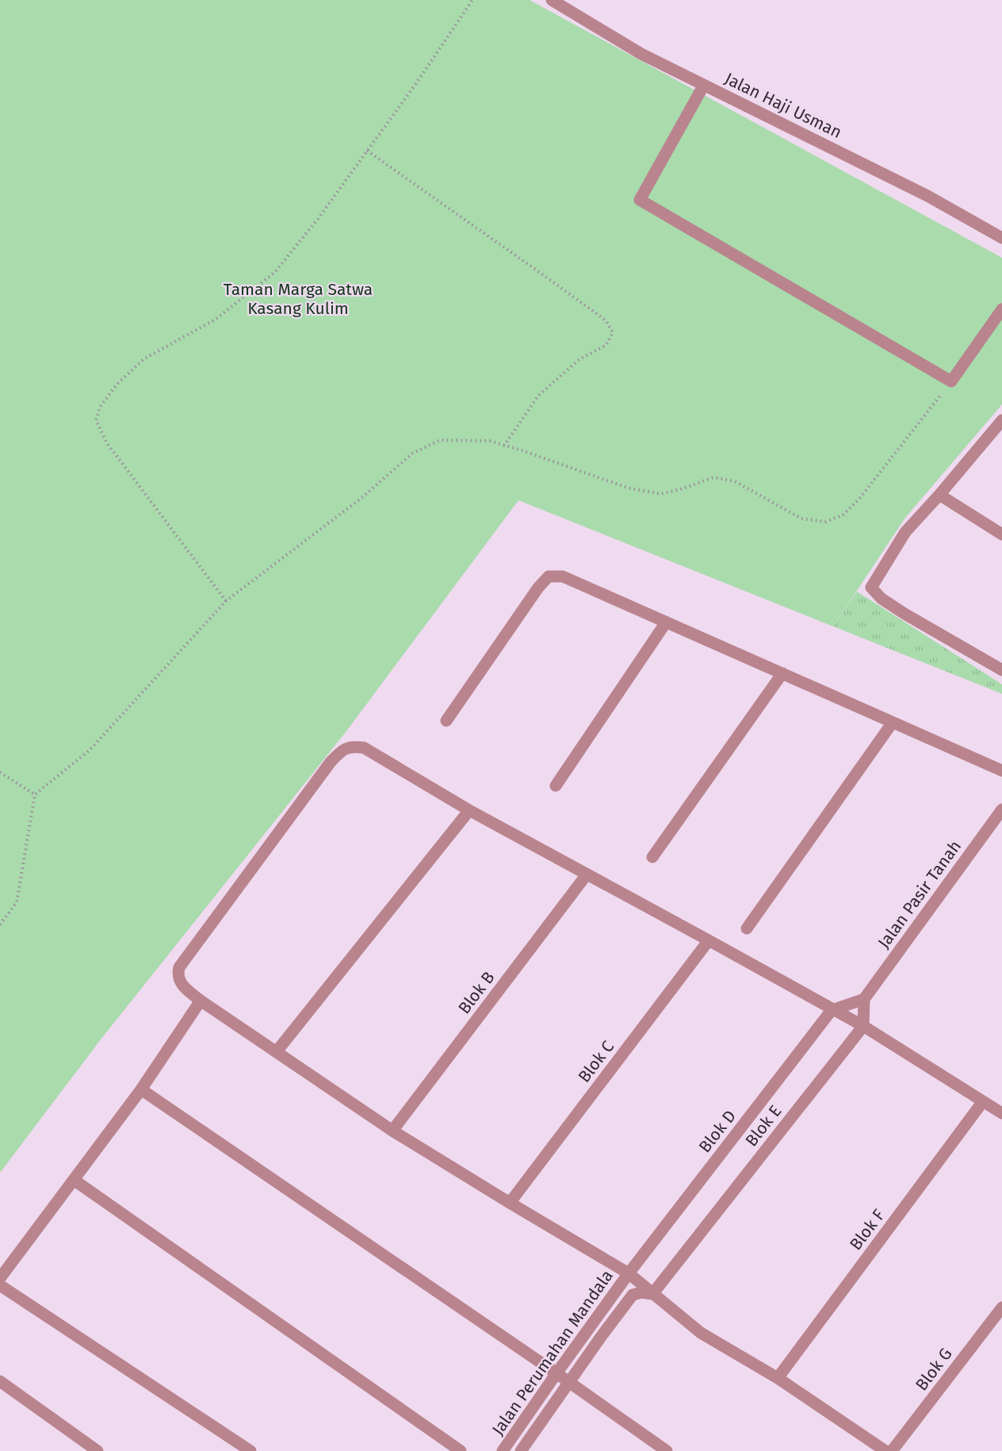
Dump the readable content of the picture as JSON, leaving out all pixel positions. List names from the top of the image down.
{
  "streets": {
    "street": [
      "Jalan Haji Usman",
      "Jalan Pasir Tanah",
      "Blok B",
      "Blok C",
      "Blok E",
      "Blok D",
      "Blok F",
      "Jalan Perumahan Mandala",
      "Blok G"
    ]
  },
  "crossings": [
    ["Blok D", "Jalan Perumahan Mandala"]
  ],
  "parks": ["Taman Marga Satwa Kasang Kulim"]
}
